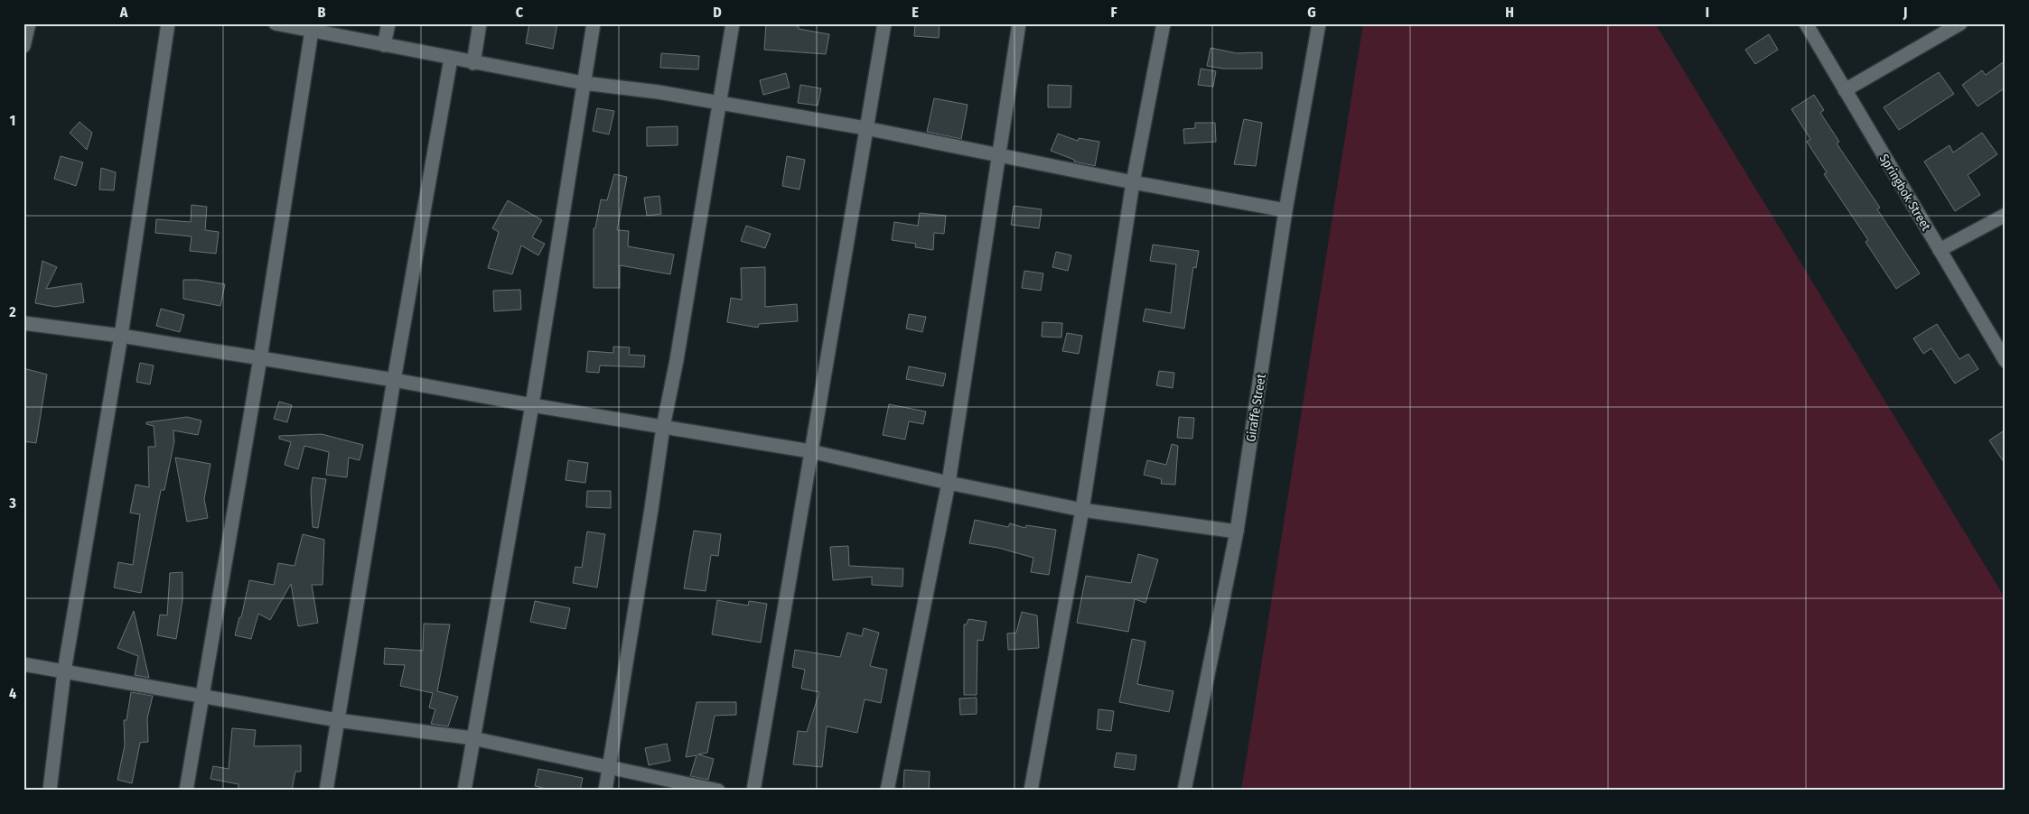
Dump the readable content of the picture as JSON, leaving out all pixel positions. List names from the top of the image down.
{
  "streets": {
    "street": ["Springbok Street", "Giraffe Street"]
  },
  "grid": {
    "columns": [
      "A",
      "B",
      "C",
      "D",
      "E",
      "F",
      "G",
      "H",
      "I",
      "J"
    ],
    "rows": [
      "1",
      "2",
      "3",
      "4"
    ]
  }
}
